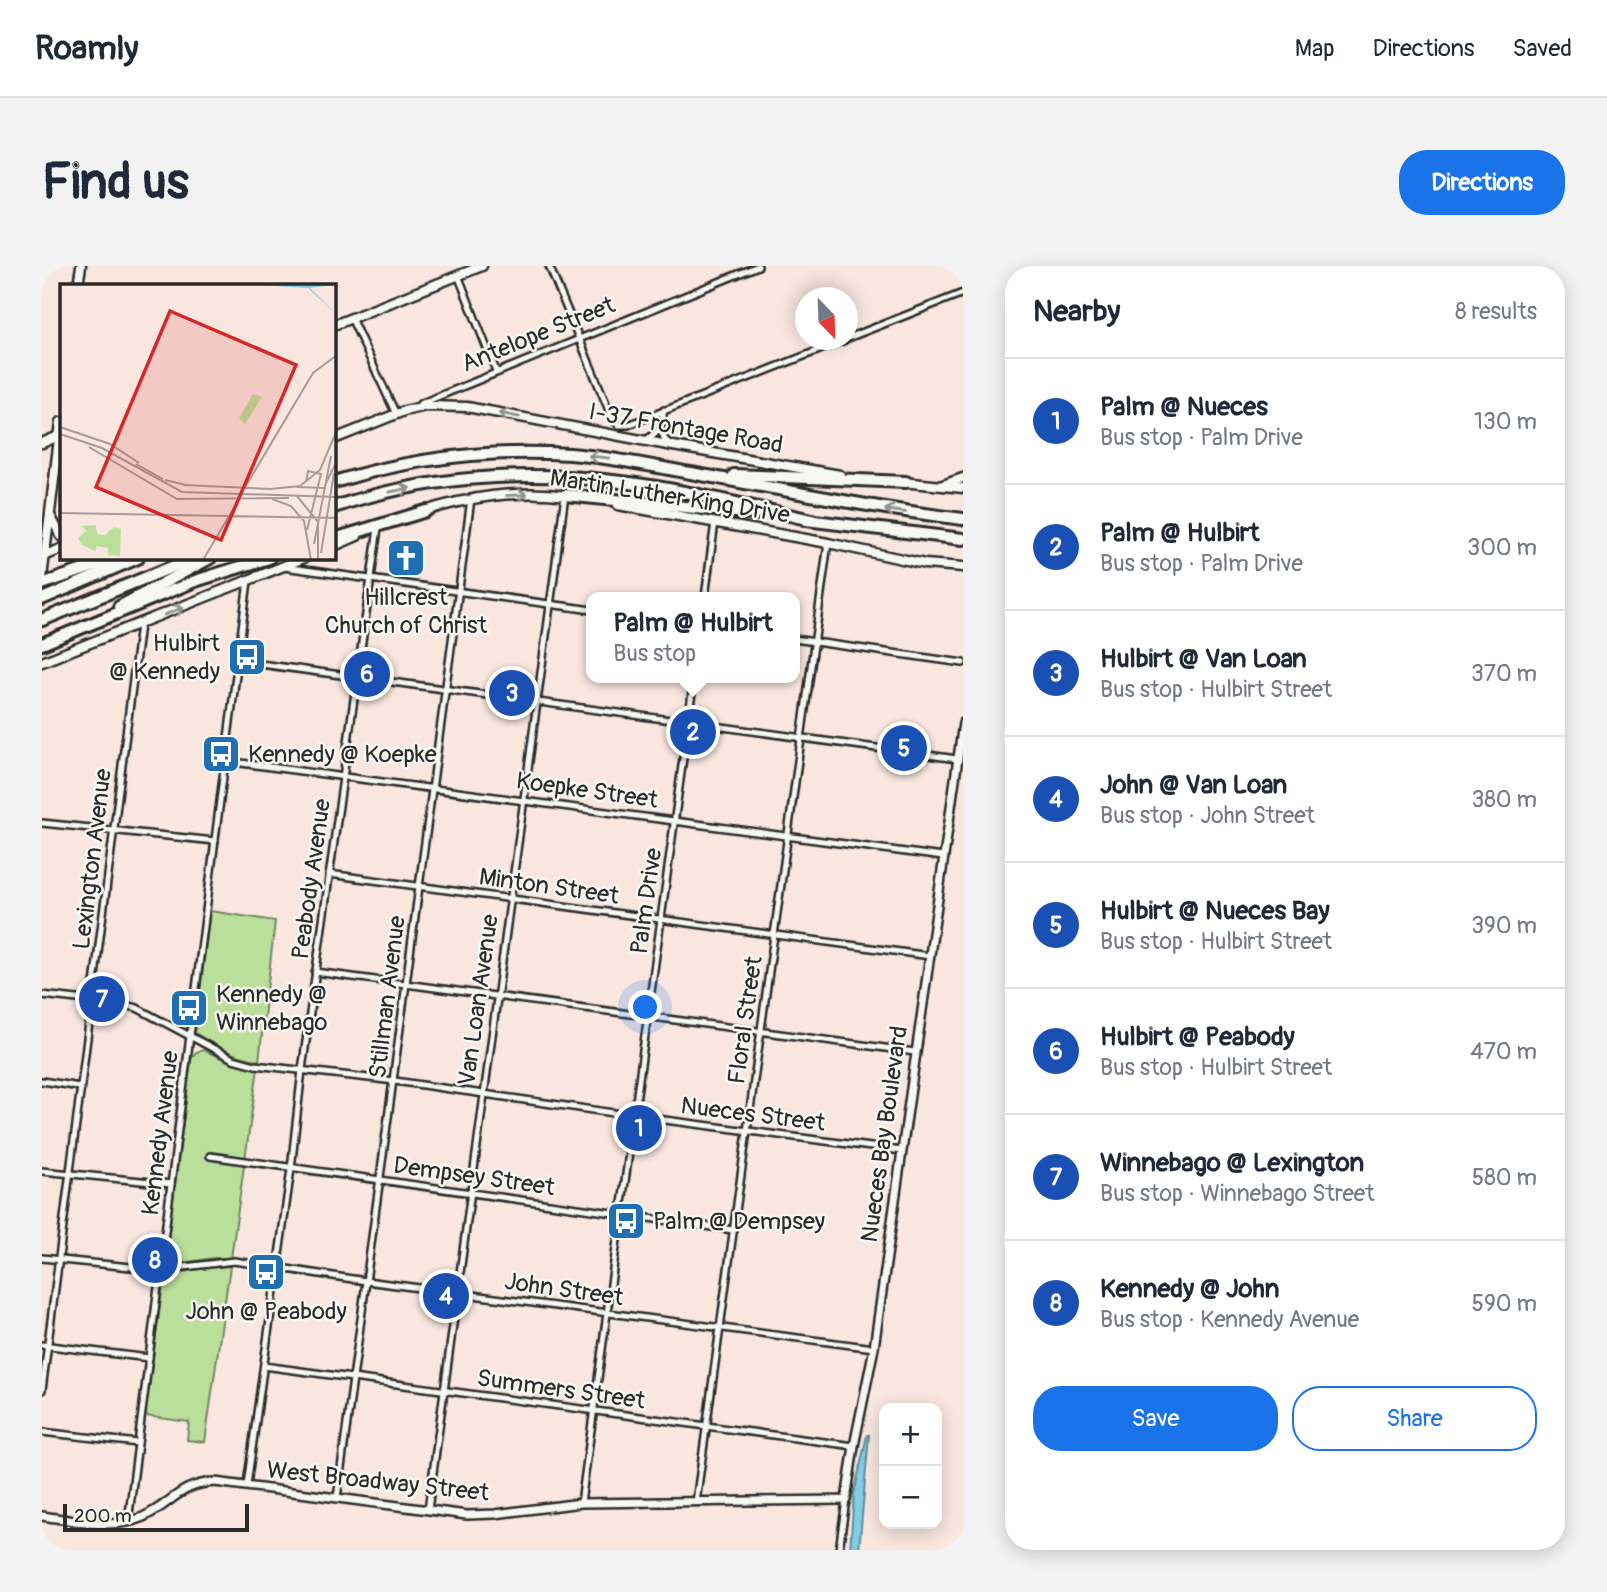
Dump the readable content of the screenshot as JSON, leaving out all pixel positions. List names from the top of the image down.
{
  "streets": {
    "main road": ["Antelope Street", "I-37 Frontage Road", "Martin Luther King Drive"],
    "street": [
      "Koepke Street",
      "Lexington Avenue",
      "Peabody Avenue",
      "Minton Street",
      "Palm Drive",
      "Stillman Avenue",
      "Van Loan Avenue",
      "Floral Street",
      "Nueces Street",
      "Kennedy Avenue",
      "Nueces Bay Boulevard",
      "Dempsey Street",
      "John Street",
      "Summers Street",
      "West Broadway Street"
    ]
  },
  "crossings": [
    ["Antelope Street", "I-37 Frontage Road"],
    ["Martin Luther King Drive", "Peabody Avenue"],
    ["Martin Luther King Drive", "Stillman Avenue"],
    ["Martin Luther King Drive", "Van Loan Avenue"],
    ["Martin Luther King Drive", "Floral Street"],
    ["Koepke Street", "Peabody Avenue"],
    ["Koepke Street", "Palm Drive"],
    ["Koepke Street", "Stillman Avenue"],
    ["Koepke Street", "Van Loan Avenue"],
    ["Koepke Street", "Floral Street"],
    ["Koepke Street", "Kennedy Avenue"],
    ["Koepke Street", "Nueces Bay Boulevard"],
    ["Lexington Avenue", "Nueces Street"],
    ["Lexington Avenue", "John Street"],
    ["Peabody Avenue", "Minton Street"],
    ["Peabody Avenue", "Nueces Street"],
    ["Peabody Avenue", "Dempsey Street"],
    ["Peabody Avenue", "John Street"],
    ["Peabody Avenue", "Summers Street"],
    ["Peabody Avenue", "West Broadway Street"],
    ["Minton Street", "Palm Drive"],
    ["Minton Street", "Stillman Avenue"],
    ["Minton Street", "Van Loan Avenue"],
    ["Minton Street", "Floral Street"],
    ["Minton Street", "Nueces Bay Boulevard"],
    ["Palm Drive", "Nueces Street"],
    ["Palm Drive", "Dempsey Street"],
    ["Palm Drive", "John Street"],
    ["Palm Drive", "Summers Street"],
    ["Palm Drive", "West Broadway Street"],
    ["Stillman Avenue", "Nueces Street"],
    ["Stillman Avenue", "Dempsey Street"],
    ["Stillman Avenue", "John Street"],
    ["Stillman Avenue", "Summers Street"],
    ["Stillman Avenue", "West Broadway Street"],
    ["Van Loan Avenue", "Nueces Street"],
    ["Van Loan Avenue", "Dempsey Street"],
    ["Van Loan Avenue", "John Street"],
    ["Van Loan Avenue", "Summers Street"],
    ["Van Loan Avenue", "West Broadway Street"],
    ["Floral Street", "Nueces Street"],
    ["Floral Street", "Dempsey Street"],
    ["Floral Street", "John Street"],
    ["Floral Street", "Summers Street"],
    ["Floral Street", "West Broadway Street"],
    ["Nueces Street", "Kennedy Avenue"],
    ["Nueces Street", "Nueces Bay Boulevard"],
    ["Kennedy Avenue", "John Street"],
    ["Kennedy Avenue", "West Broadway Street"],
    ["Nueces Bay Boulevard", "John Street"],
    ["Nueces Bay Boulevard", "Summers Street"],
    ["Nueces Bay Boulevard", "West Broadway Street"]
  ],
  "one_way": ["I-37 Frontage Road"],
  "places": {
    "church": ["Hillcrest Church of Christ"],
    "bus stop": [
      "Hulbirt @ Kennedy",
      "Kennedy @ Koepke",
      "Kennedy @ Winnebago",
      "Palm @ Dempsey",
      "John @ Peabody"
    ]
  },
  "scale_bar": "200 m",
  "north": "bottom right",
  "page": {
    "header": "Roamly",
    "nav": ["Map", "Directions", "Saved"],
    "buttons": [
      "Directions",
      ["Save", "Share"]
    ],
    "title": "Find us",
    "heading": ["Nearby", "8 results"],
    "list": [
      {
        "mark": "1",
        "name": "Palm @ Nueces",
        "note": "Bus stop · Palm Drive",
        "value": "130 m"
      },
      {
        "mark": "2",
        "name": "Palm @ Hulbirt",
        "note": "Bus stop · Palm Drive",
        "value": "300 m"
      },
      {
        "mark": "3",
        "name": "Hulbirt @ Van Loan",
        "note": "Bus stop · Hulbirt Street",
        "value": "370 m"
      },
      {
        "mark": "4",
        "name": "John @ Van Loan",
        "note": "Bus stop · John Street",
        "value": "380 m"
      },
      {
        "mark": "5",
        "name": "Hulbirt @ Nueces Bay",
        "note": "Bus stop · Hulbirt Street",
        "value": "390 m"
      },
      {
        "mark": "6",
        "name": "Hulbirt @ Peabody",
        "note": "Bus stop · Hulbirt Street",
        "value": "470 m"
      },
      {
        "mark": "7",
        "name": "Winnebago @ Lexington",
        "note": "Bus stop · Winnebago Street",
        "value": "580 m"
      },
      {
        "mark": "8",
        "name": "Kennedy @ John",
        "note": "Bus stop · Kennedy Avenue",
        "value": "590 m"
      }
    ],
    "popup": ["Palm @ Hulbirt", "Bus stop"],
    "pins": [
      "6",
      "3",
      "2",
      "5",
      "7",
      "1",
      "8",
      "4"
    ],
    "map_buttons": ["+", "−"],
    "scale": "200 m"
  }
}
